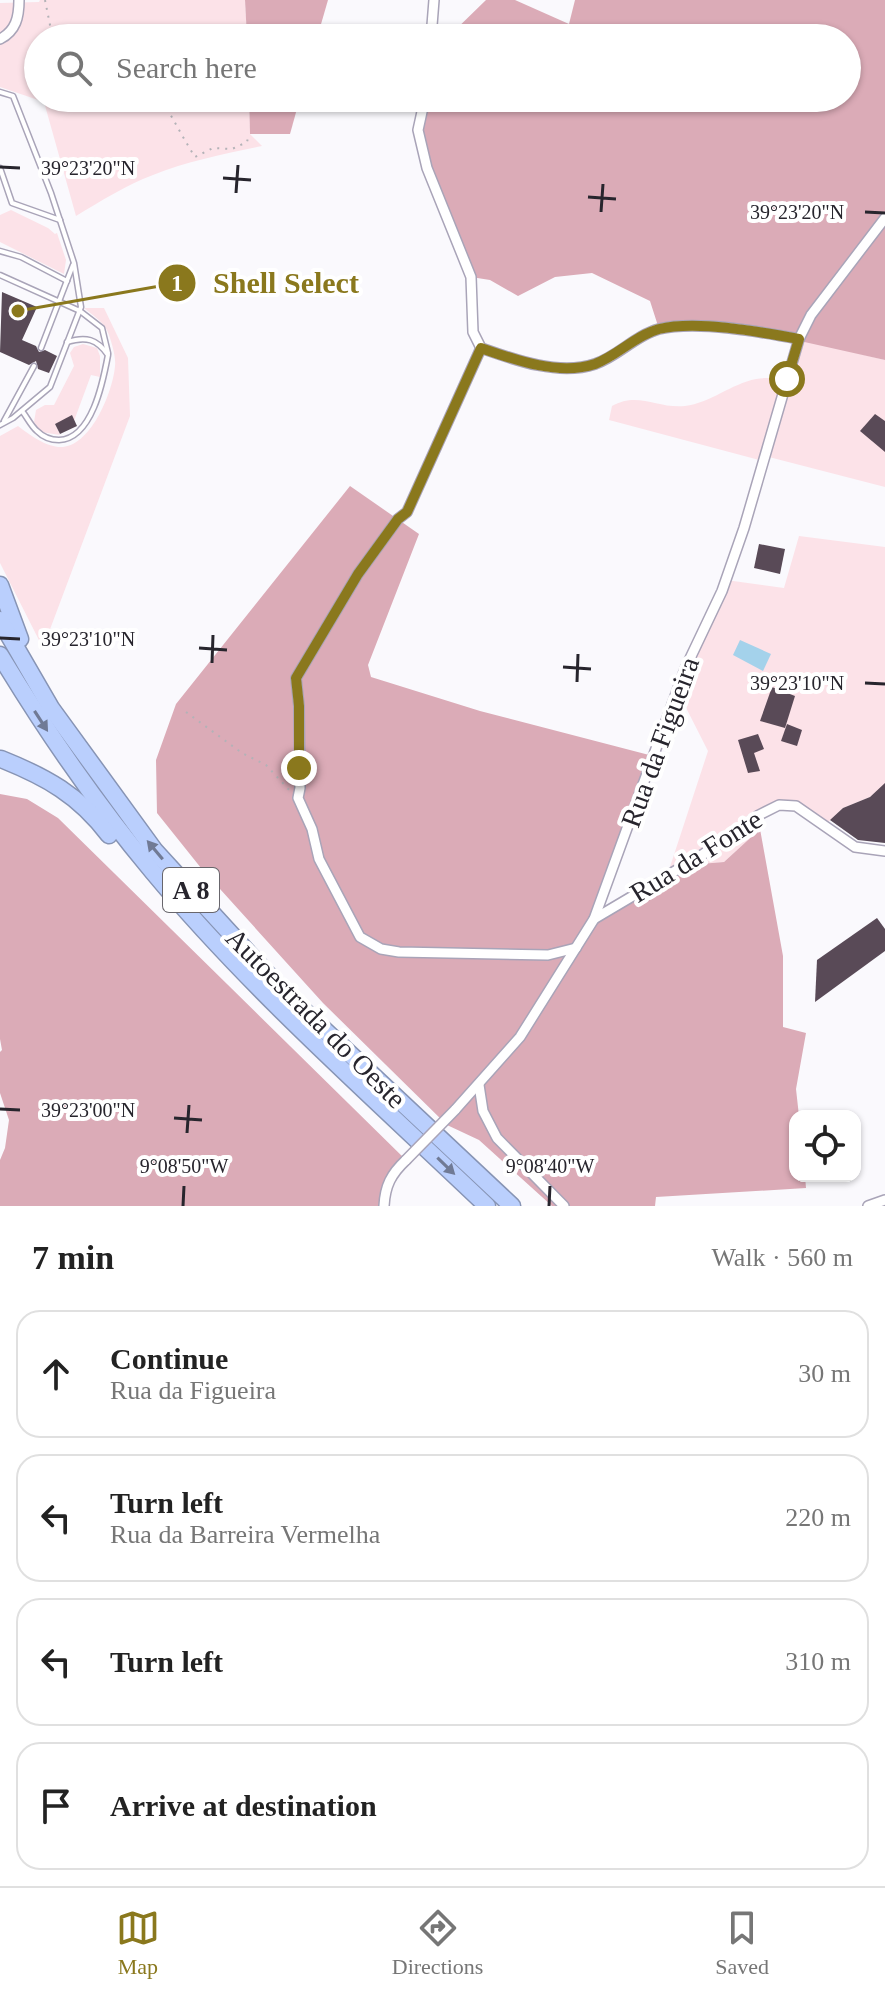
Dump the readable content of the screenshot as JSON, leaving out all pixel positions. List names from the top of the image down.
{
  "streets": {
    "highway": ["A 8", "Autoestrada do Oeste"],
    "street": ["Rua da Figueira", "Rua da Fonte"]
  },
  "crossings": [
    ["Rua da Figueira", "Rua da Fonte"]
  ],
  "places": ["Shell Select"],
  "page": {
    "search": "Search here",
    "heading": ["7 min", "Walk · 560 m"],
    "list": [
      ["Continue", "Rua da Figueira", "30 m"],
      ["Turn left", "Rua da Barreira Vermelha", "220 m"],
      ["Turn left", "310 m"],
      "Arrive at destination"
    ],
    "nav": ["Map", "Directions", "Saved"]
  },
  "coordinates": [
    "39°23'20\"N",
    "39°23'10\"N",
    "39°23'00\"N",
    "9°08'50\"W",
    "9°08'40\"W"
  ]
}
